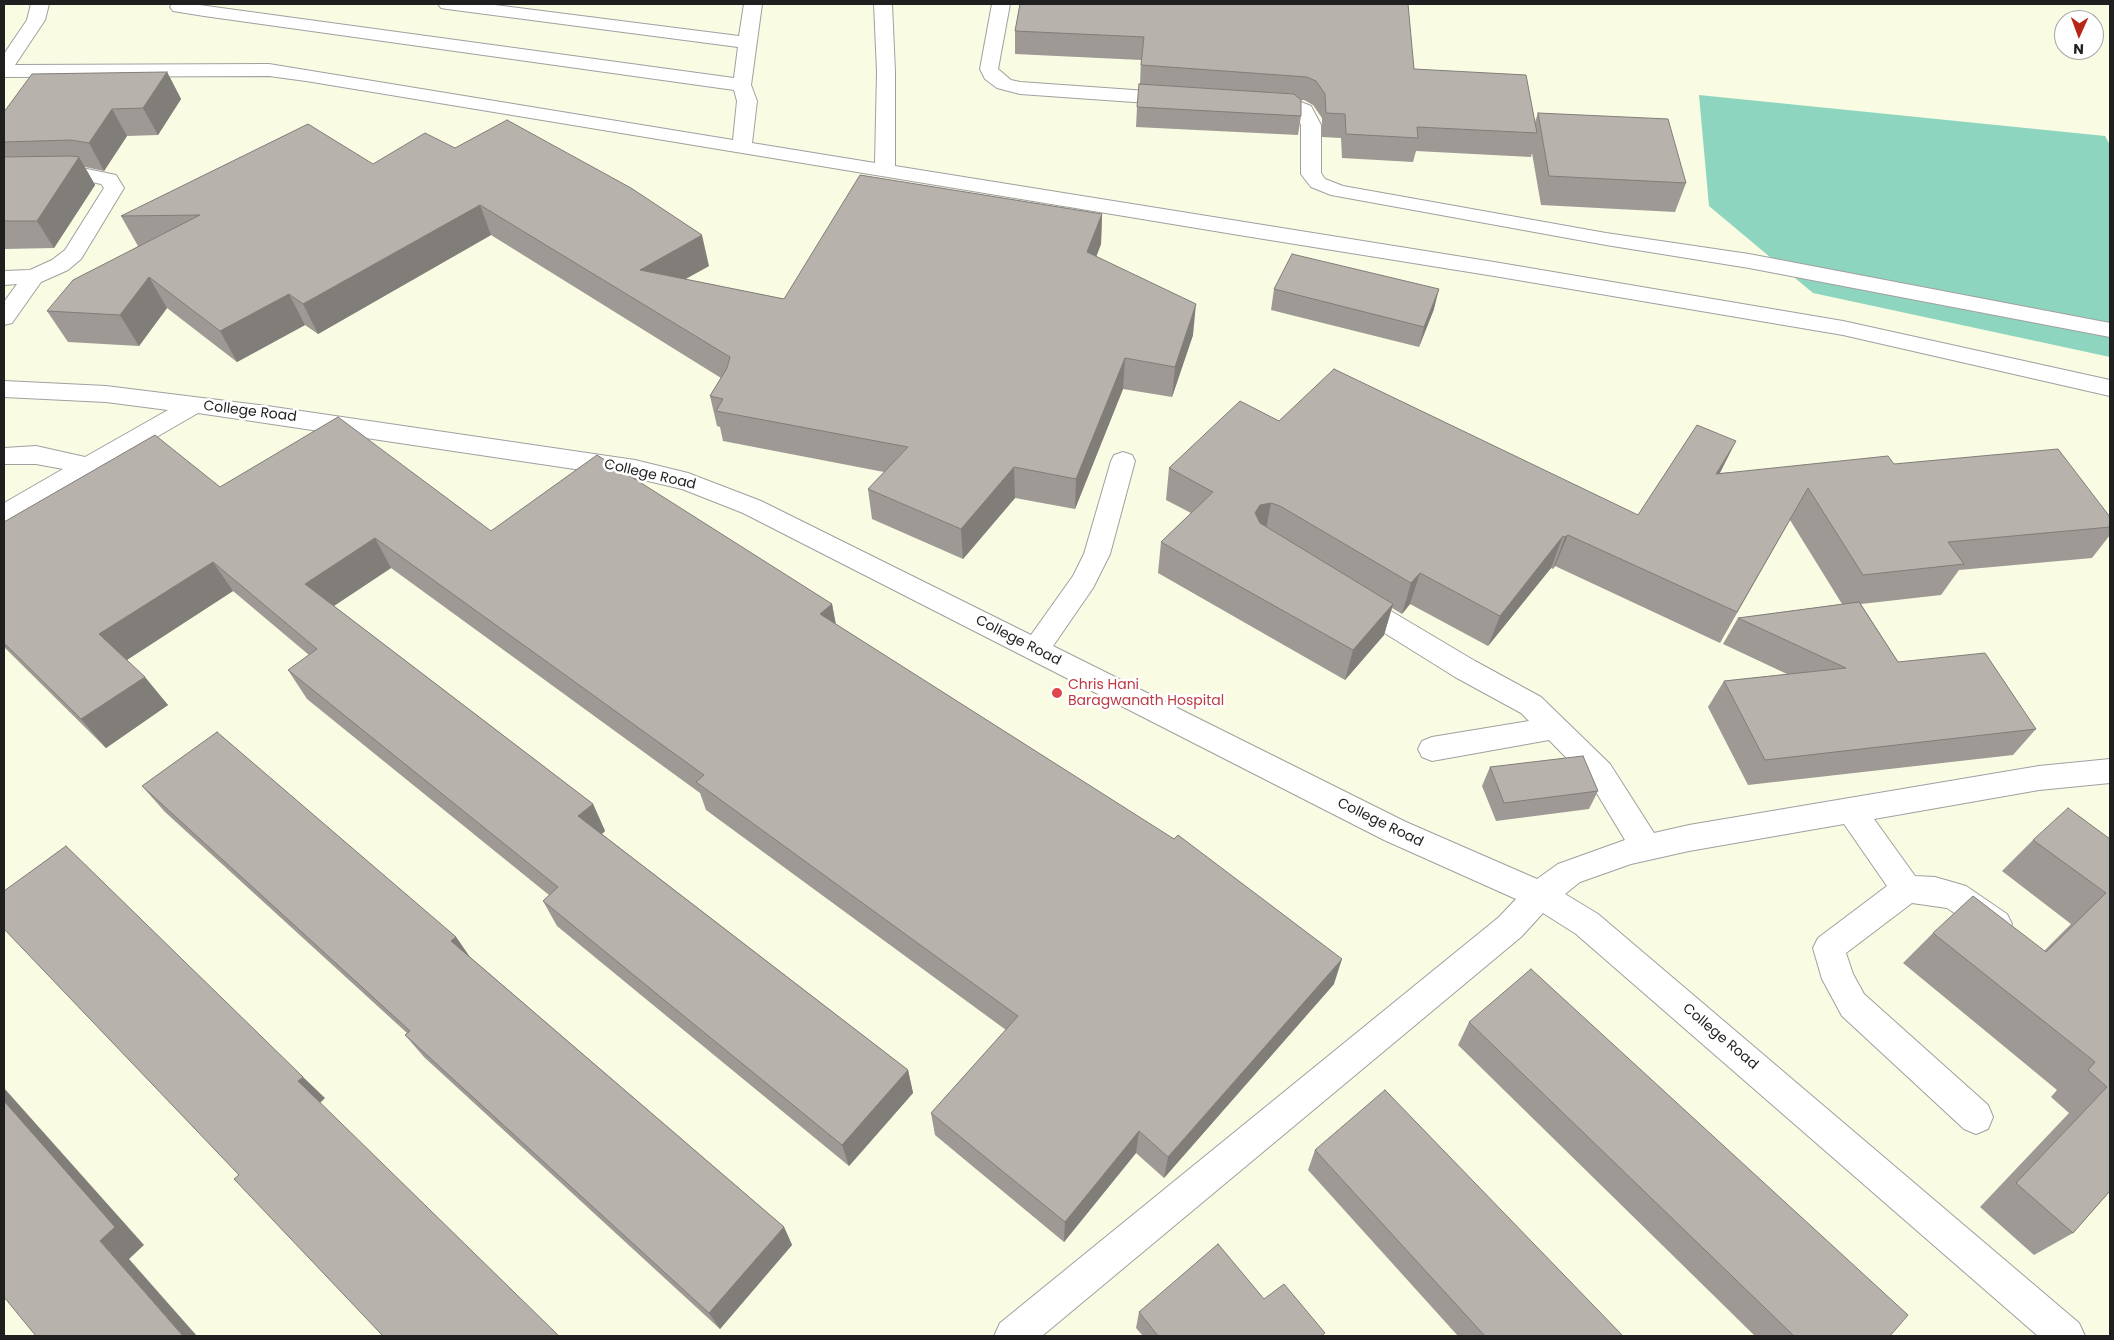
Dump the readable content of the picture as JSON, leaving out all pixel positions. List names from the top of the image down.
{
  "streets": {
    "lane": ["College Road"]
  },
  "places": ["Chris Hani Baragwanath Hospital"],
  "north": "bottom"
}
